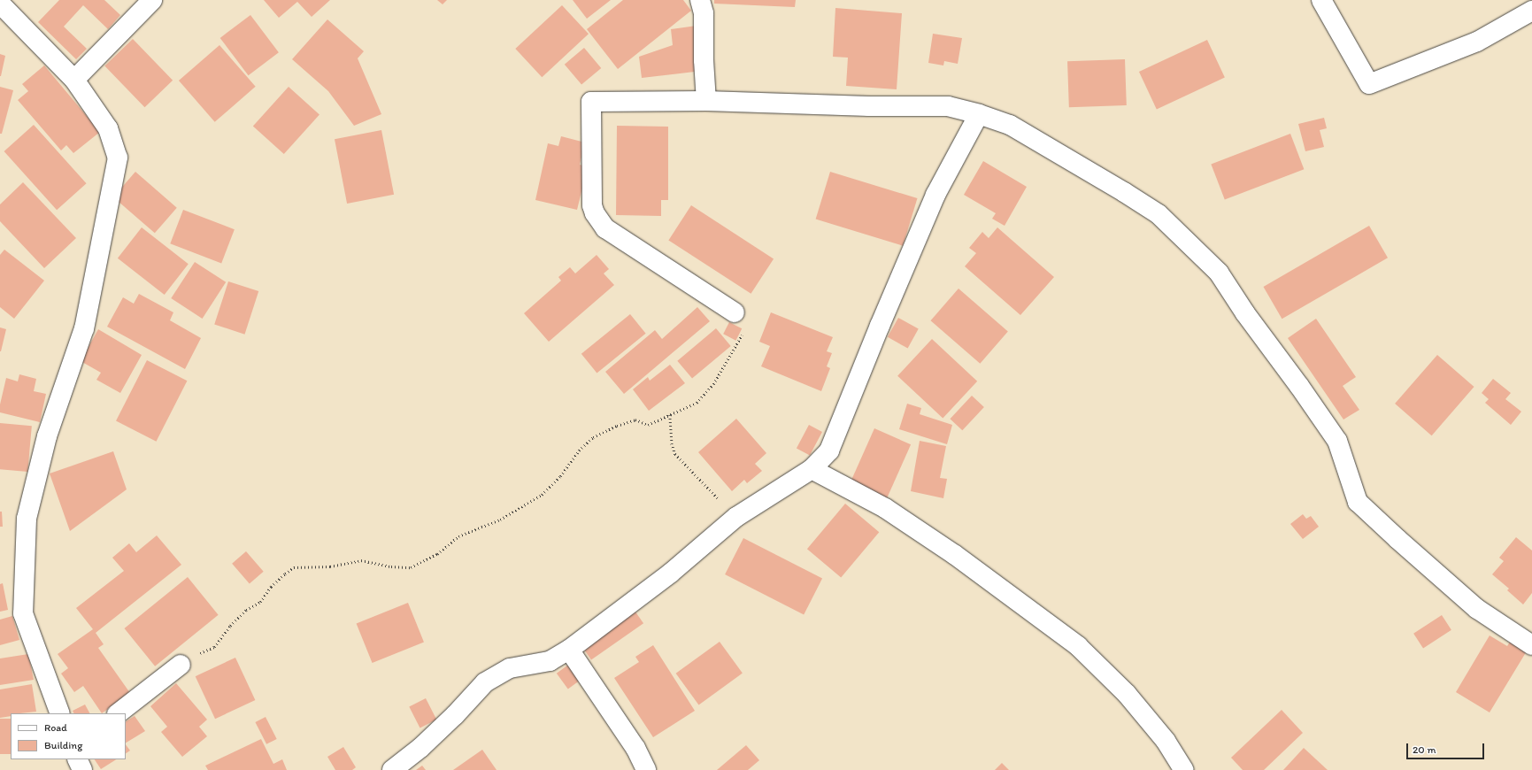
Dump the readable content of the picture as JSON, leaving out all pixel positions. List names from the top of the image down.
{
  "legend": ["Road", "Building"],
  "scale_bar": "20 m"
}
